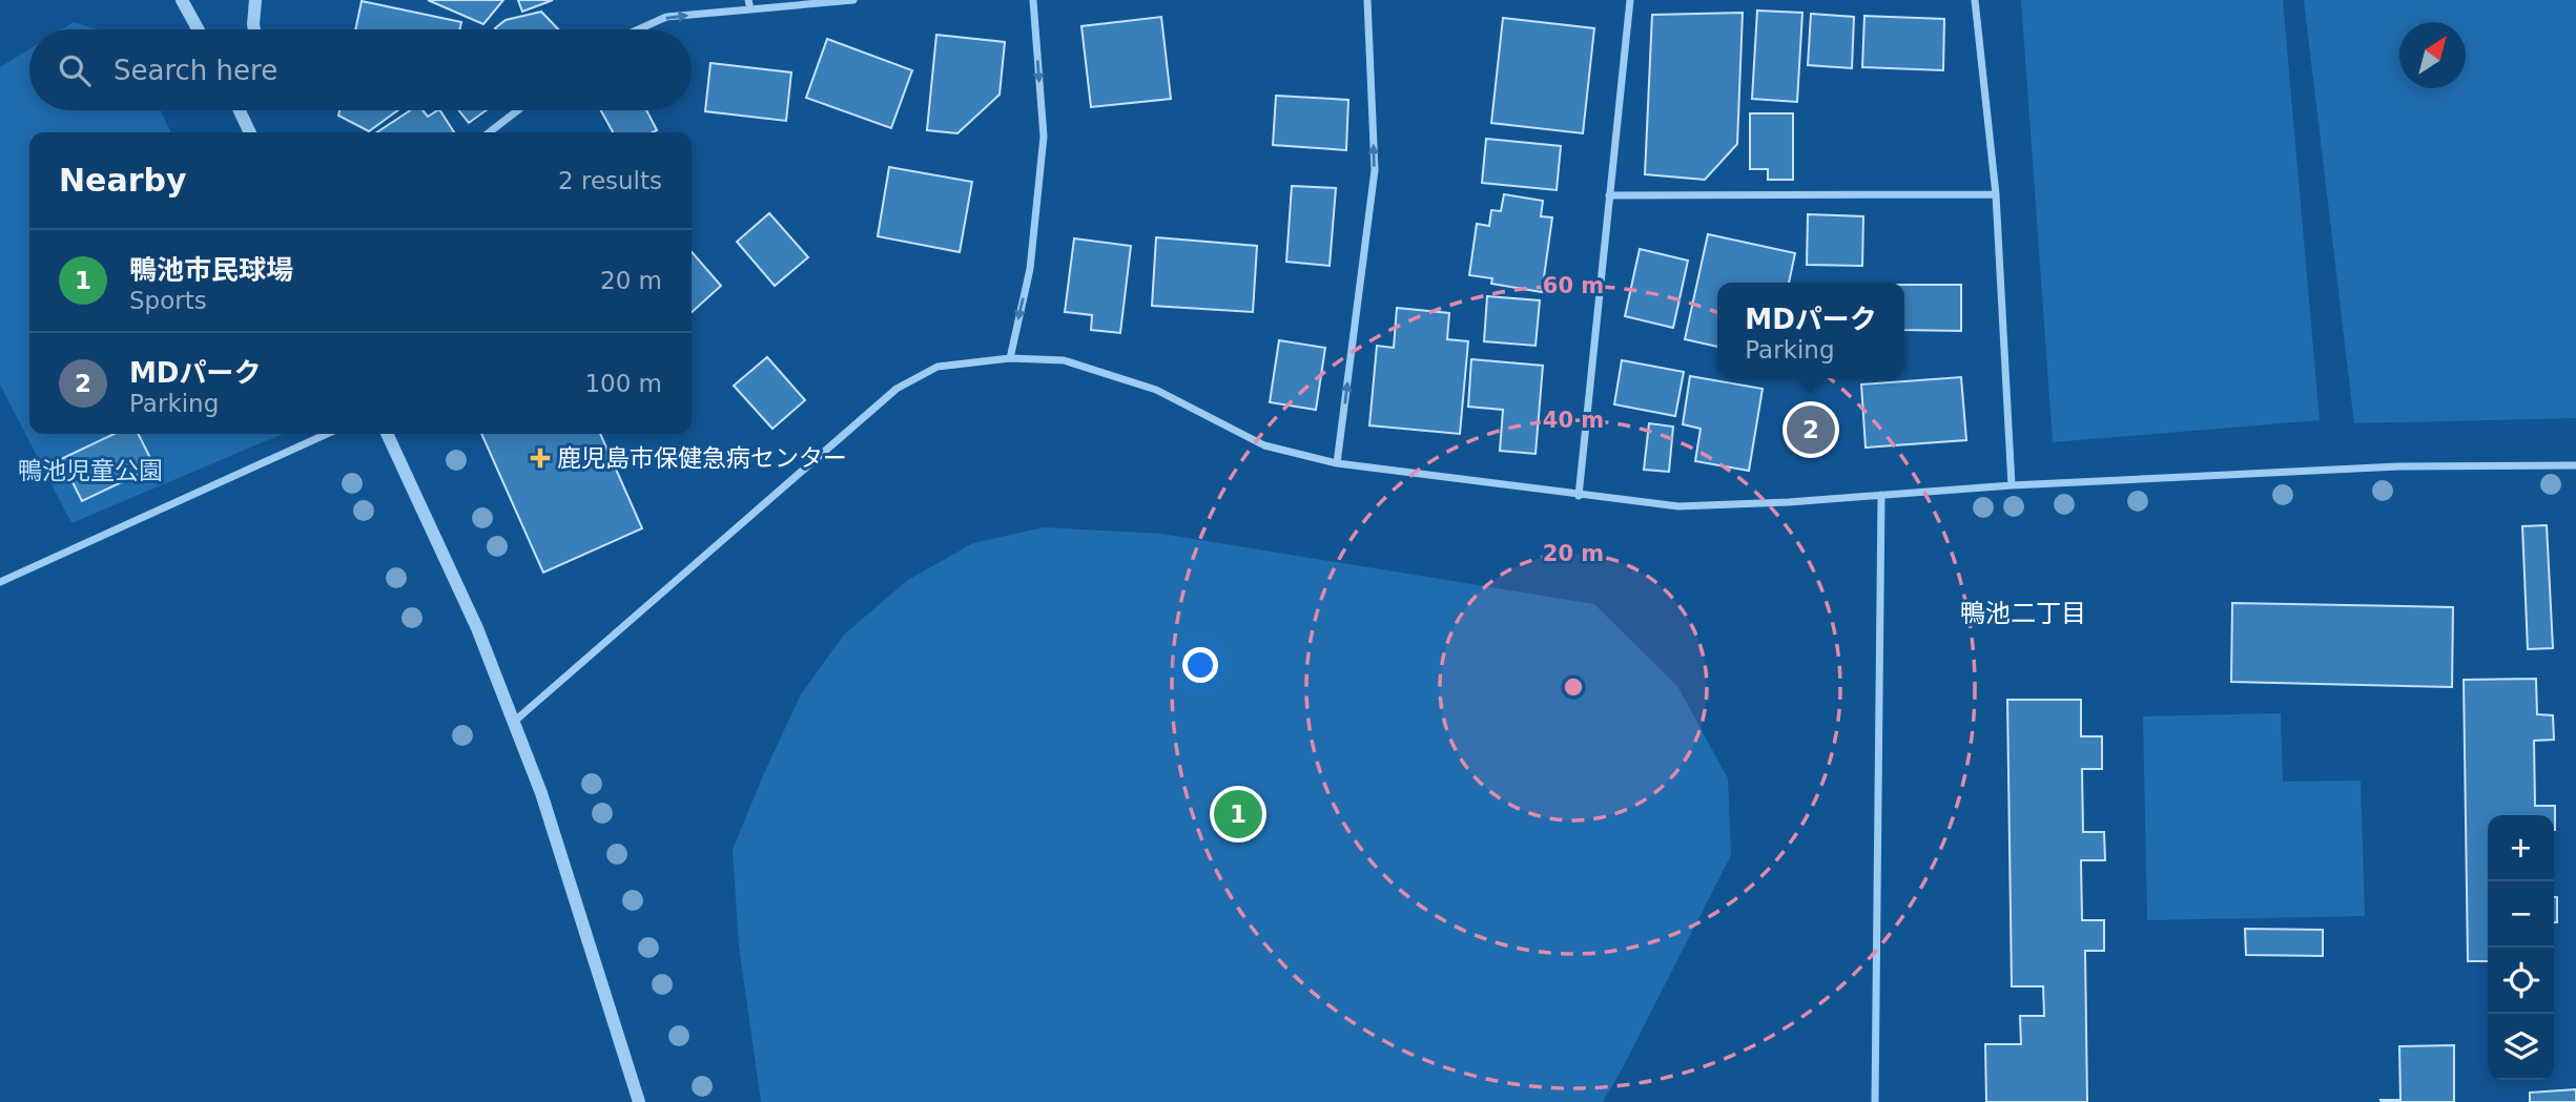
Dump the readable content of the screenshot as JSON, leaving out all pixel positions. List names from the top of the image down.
{
  "districts": ["鴨池二丁目"],
  "parks": ["鴨池児童公園"],
  "places": {
    "health": ["鹿児島市保健急病センター"]
  },
  "north": "top right",
  "page": {
    "search": "Search here",
    "heading": ["Nearby", "2 results"],
    "list": [
      {
        "mark": "1",
        "name": "鴨池市民球場",
        "note": "Sports",
        "value": "20 m"
      },
      {
        "mark": "2",
        "name": "MDパーク",
        "note": "Parking",
        "value": "100 m"
      }
    ],
    "popup": ["MDパーク", "Parking"],
    "pins": ["2", "1"],
    "map_buttons": ["+", "−"]
  },
  "rings": ["60 m", "40 m", "20 m"]
}
